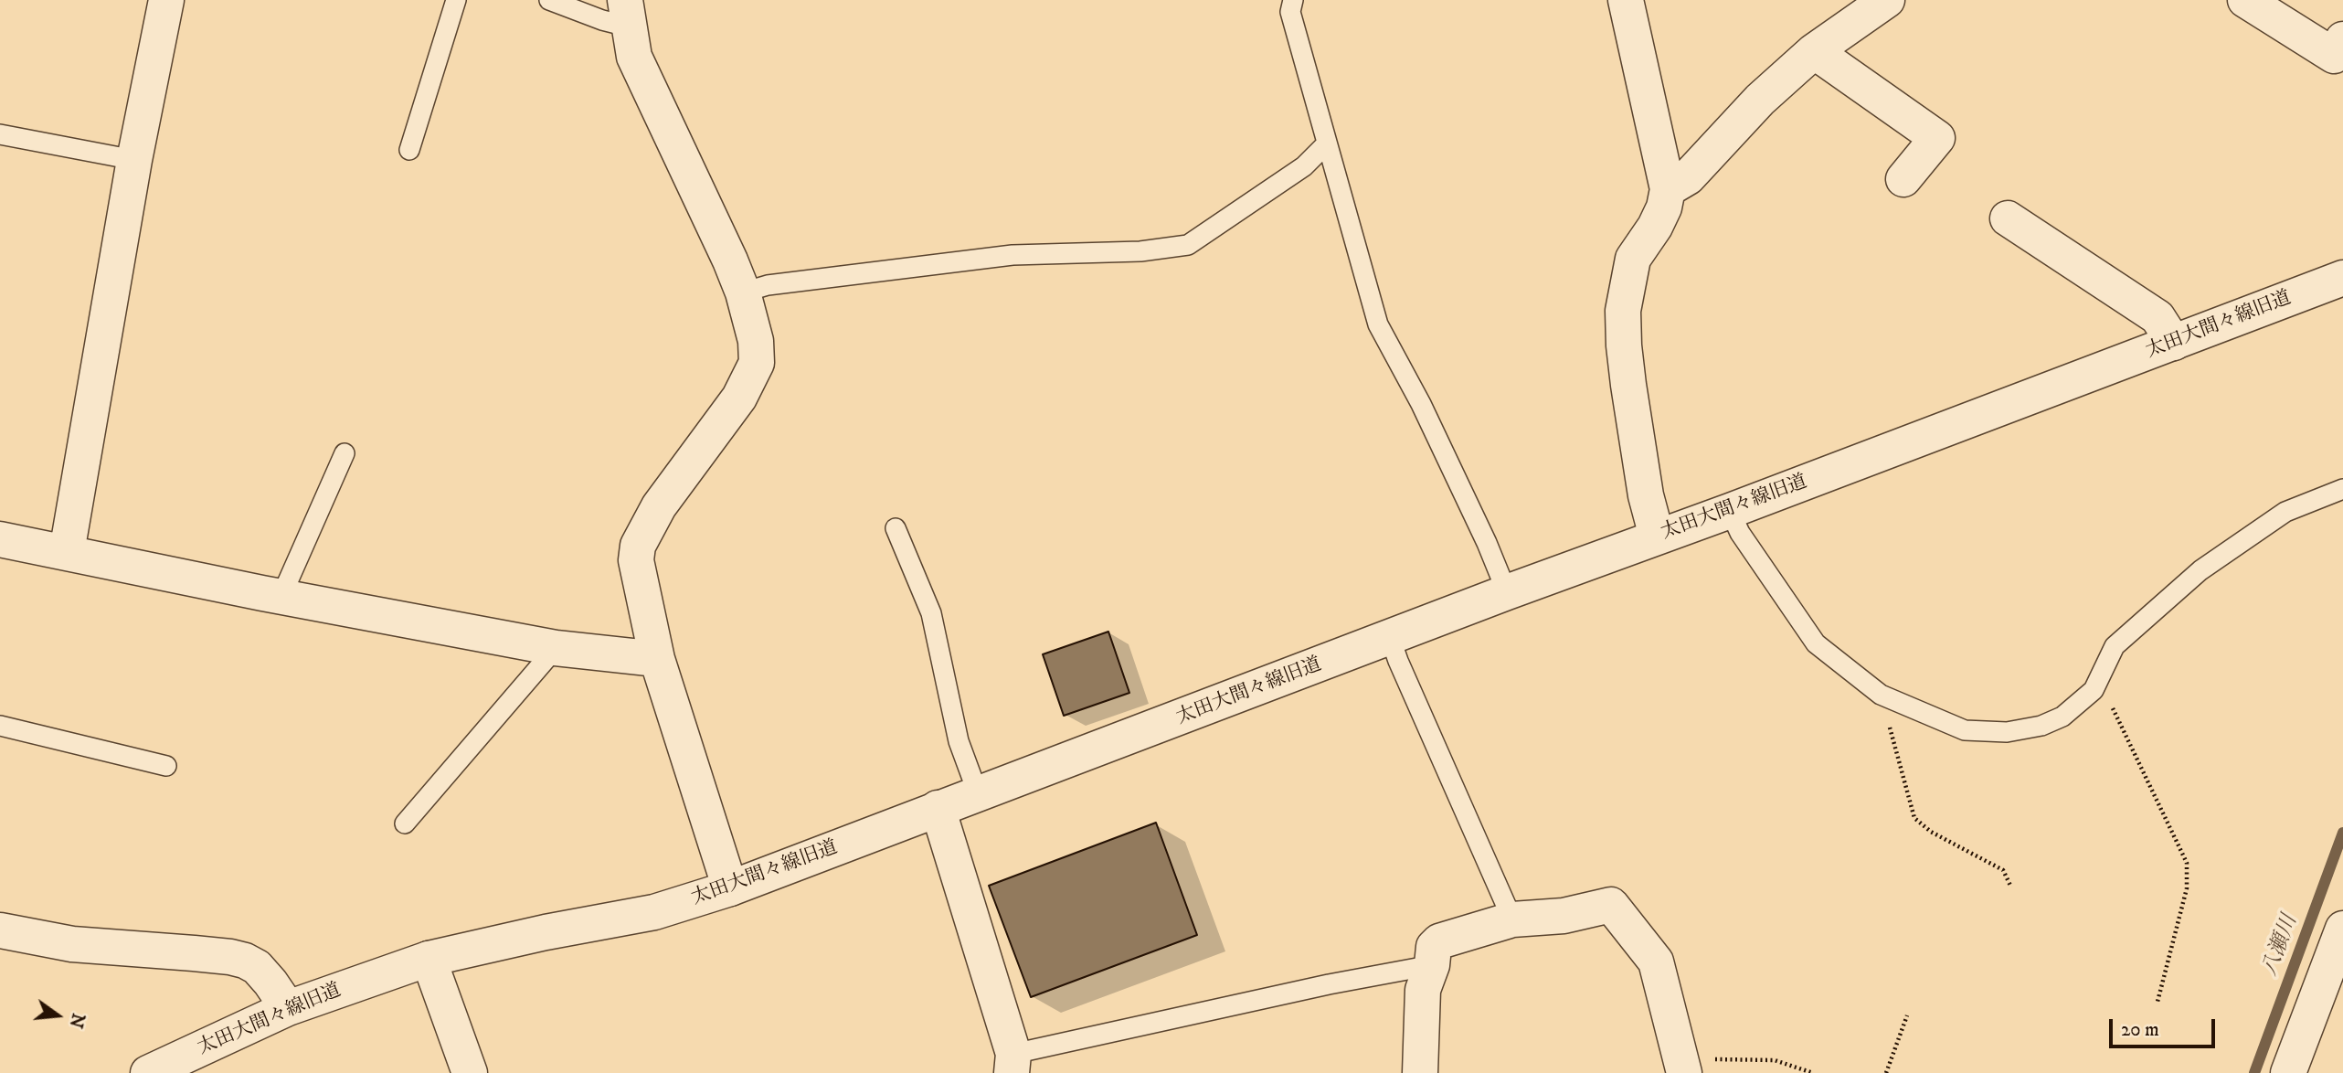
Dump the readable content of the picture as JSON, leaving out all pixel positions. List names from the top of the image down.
{
  "streets": {
    "street": ["太田大間々線旧道"]
  },
  "water": ["八瀬川"],
  "scale_bar": "20 m",
  "north": "right"
}
